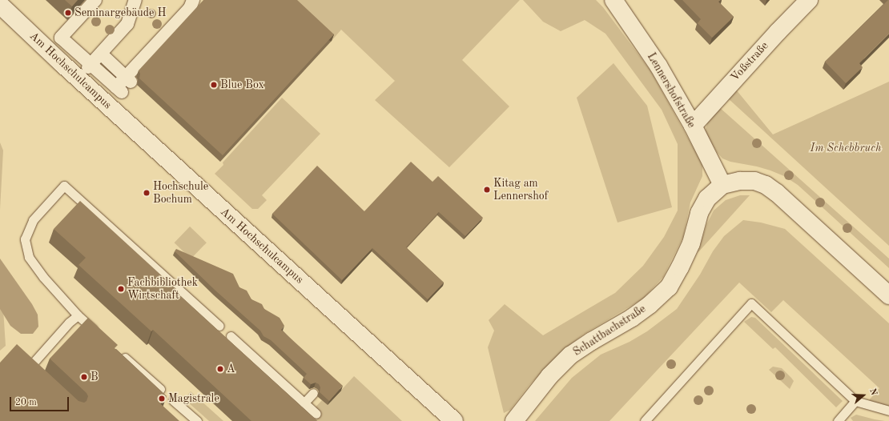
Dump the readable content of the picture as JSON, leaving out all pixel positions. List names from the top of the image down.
{
  "streets": {
    "street": [
      "Voßstraße",
      "Am Hochschulcampus",
      "Lennershofstraße",
      "Schattbachstraße"
    ]
  },
  "crossings": [
    ["Voßstraße", "Lennershofstraße"],
    ["Lennershofstraße", "Schattbachstraße"]
  ],
  "parks": ["Im Schebbruch"],
  "places": [
    "Seminargebäude H",
    "Blue Box",
    "Kitag am Lennershof",
    "Hochschule Bochum",
    "Fachbibliothek Wirtschaft",
    "A",
    "B",
    "Magistrale"
  ],
  "scale_bar": "20 m",
  "north": "right"
}
